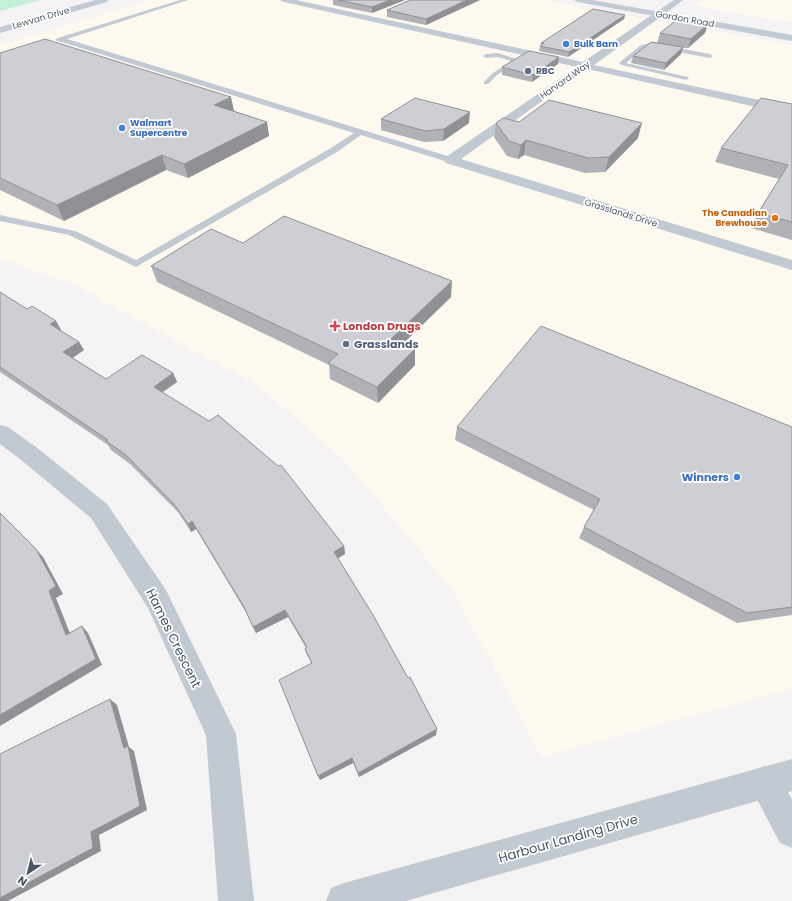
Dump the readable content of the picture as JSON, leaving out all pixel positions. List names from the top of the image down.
{
  "streets": {
    "main road": ["Lewvan Drive", "Gordon Road"],
    "street": [
      "Harvard Way",
      "Grasslands Drive",
      "Hames Crescent",
      "Harbour Landing Drive"
    ]
  },
  "crossings": [
    ["Gordon Road", "Harvard Way"],
    ["Harvard Way", "Grasslands Drive"]
  ],
  "places": {
    "other": [
      "Bulk Barn",
      "RBC",
      "Walmart Supercentre",
      "The Canadian Brewhouse",
      "Grasslands",
      "Winners"
    ],
    "health": ["London Drugs"]
  },
  "north": "bottom left"
}
